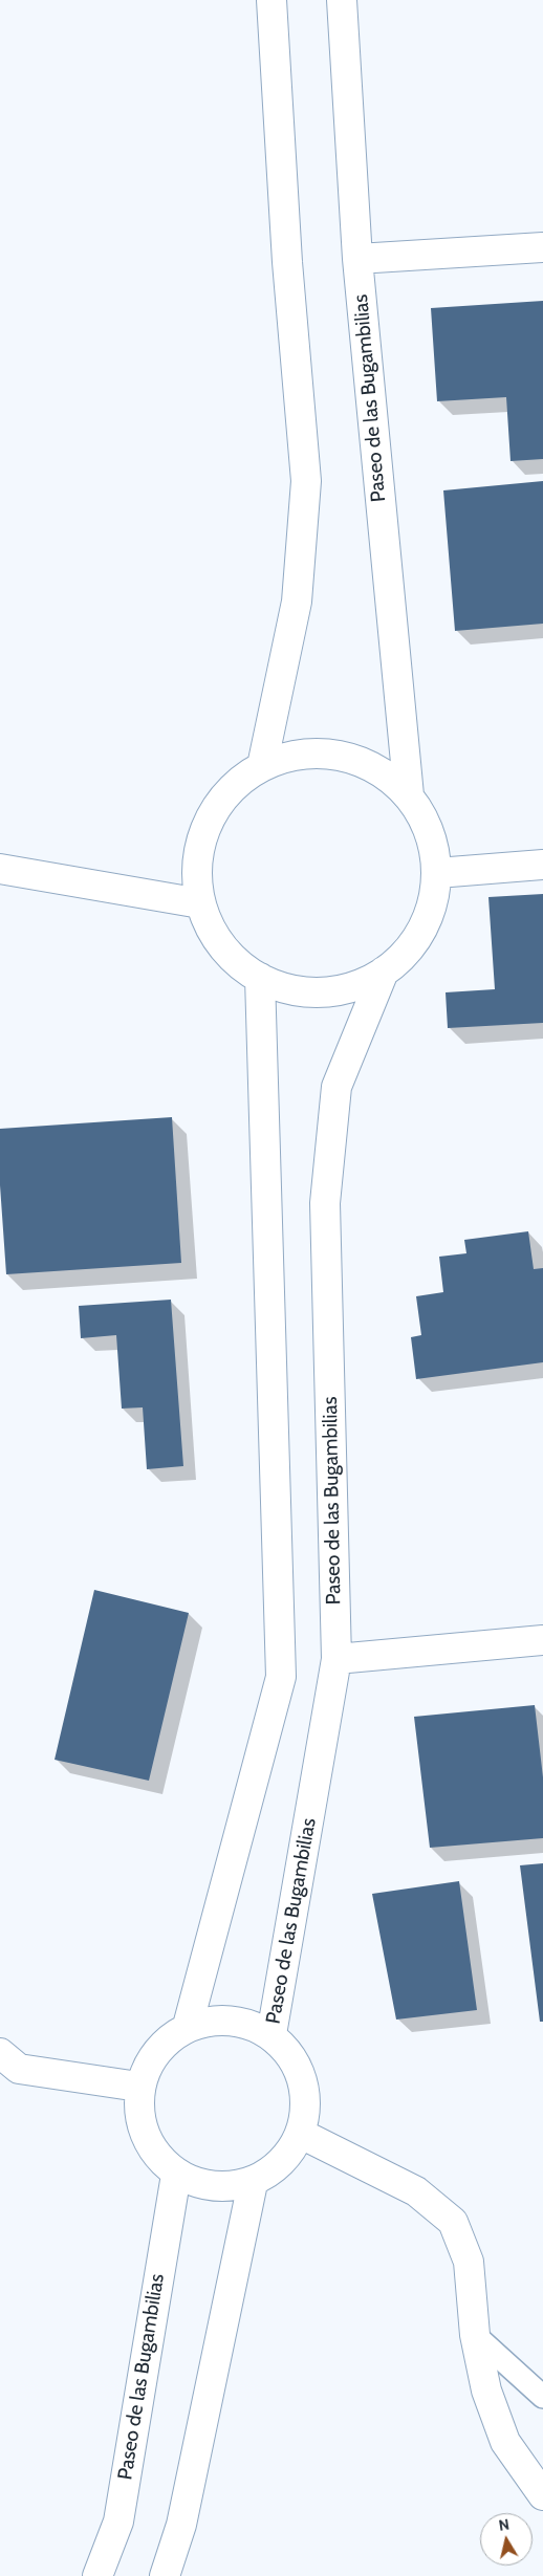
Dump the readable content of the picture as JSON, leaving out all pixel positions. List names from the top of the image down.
{
  "streets": {
    "street": ["Paseo de las Bugambilias"]
  },
  "north": "top"
}
